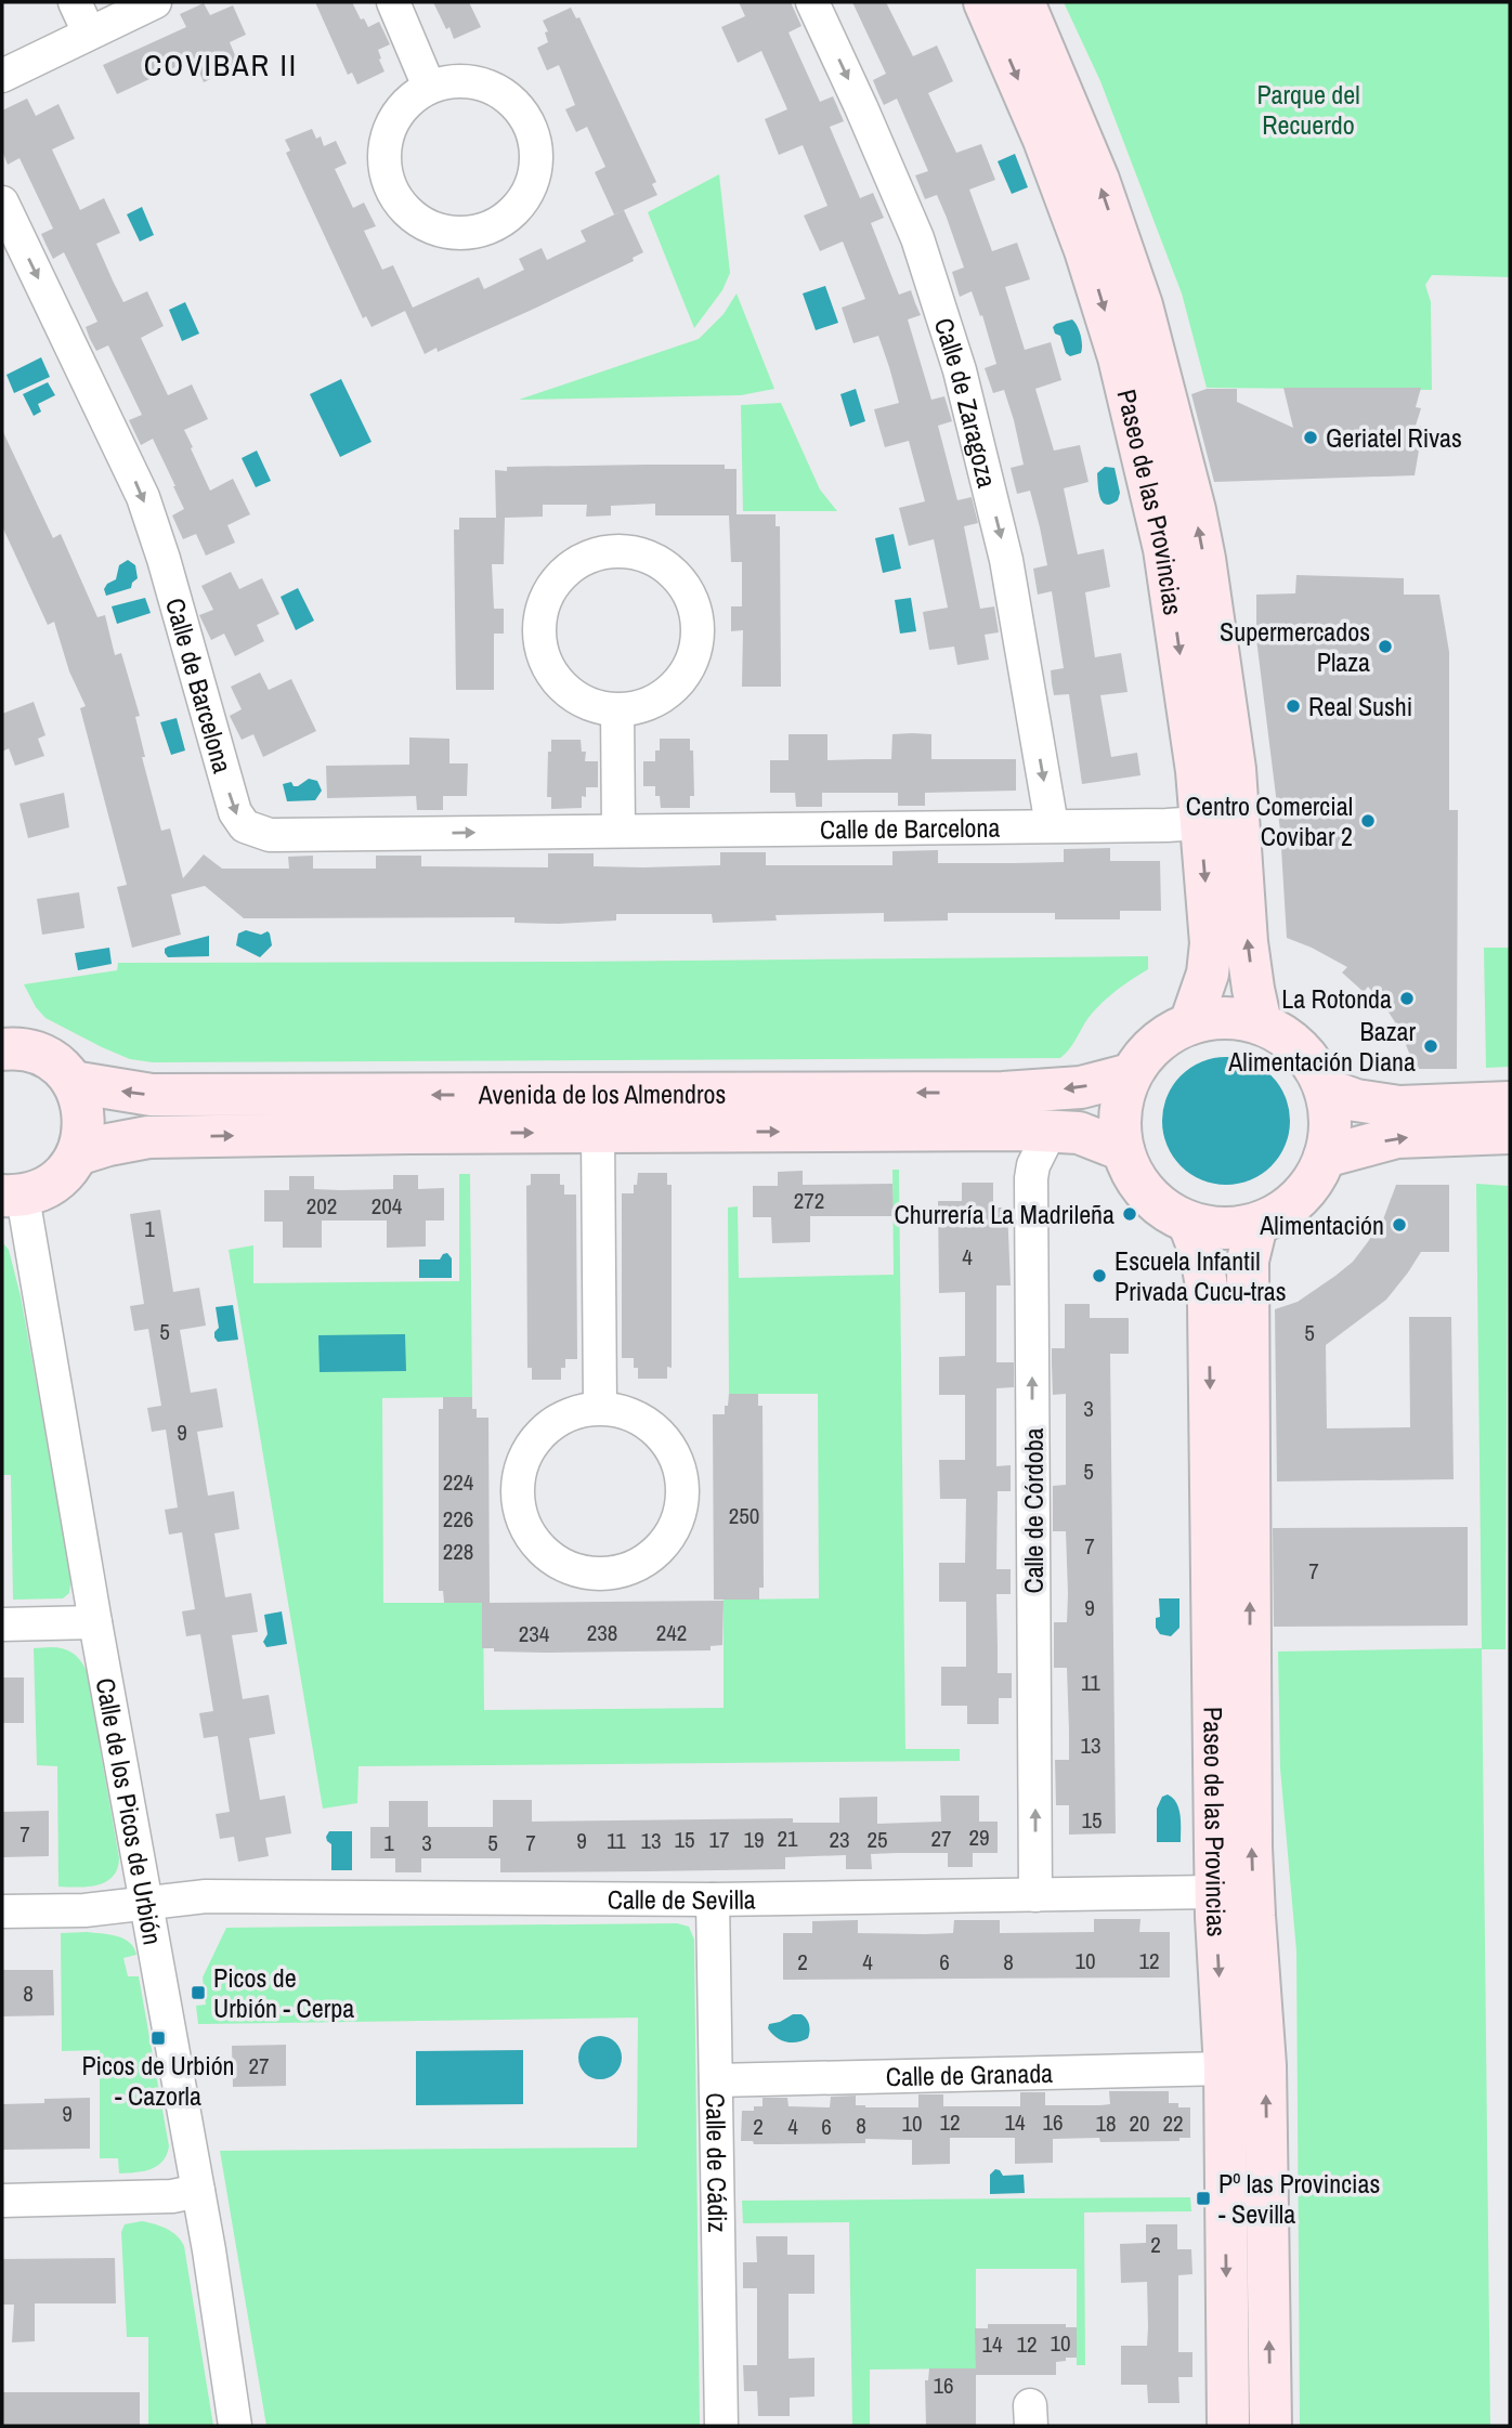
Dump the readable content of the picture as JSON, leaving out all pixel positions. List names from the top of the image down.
{
  "streets": {
    "street": [
      "Calle de Zaragoza",
      "Paseo de las Provincias",
      "Calle de Barcelona",
      "Avenida de los Almendros",
      "Calle de Córdoba",
      "Calle de los Picos de Urbión",
      "Calle de Sevilla",
      "Calle de Granada",
      "Calle de Cádiz"
    ]
  },
  "crossings": [
    ["Calle de Zaragoza", "Calle de Barcelona"],
    ["Paseo de las Provincias", "Calle de Barcelona"],
    ["Paseo de las Provincias", "Avenida de los Almendros"],
    ["Paseo de las Provincias", "Calle de Sevilla"],
    ["Paseo de las Provincias", "Calle de Granada"],
    ["Avenida de los Almendros", "Calle de Córdoba"],
    ["Calle de Córdoba", "Calle de Sevilla"],
    ["Calle de los Picos de Urbión", "Calle de Sevilla"],
    ["Calle de Sevilla", "Calle de Cádiz"],
    ["Calle de Granada", "Calle de Cádiz"]
  ],
  "one_way": ["Calle de Zaragoza", "Calle de Barcelona", "Calle de Córdoba"],
  "districts": ["COVIBAR II"],
  "parks": ["Parque del Recuerdo"],
  "places": {
    "other": [
      "Geriatel Rivas",
      "Supermercados Plaza",
      "Real Sushi",
      "Centro Comercial Covibar 2",
      "La Rotonda",
      "Bazar Alimentación Diana",
      "Churrería La Madrileña",
      "Alimentación",
      "Escuela Infantil Privada Cucu-tras"
    ],
    "transit": ["Picos de Urbión - Cerpa", "Picos de Urbión - Cazorla", "Pº las Provincias - Sevilla"]
  },
  "house_numbers": [
    "272",
    "202",
    "204",
    "1",
    "4",
    "5",
    "5",
    "3",
    "9",
    "5",
    "224",
    "250",
    "226",
    "7",
    "228",
    "7",
    "9",
    "238",
    "242",
    "234",
    "11",
    "13",
    "15",
    "7",
    "29",
    "21",
    "27",
    "15",
    "17",
    "19",
    "23",
    "25",
    "9",
    "11",
    "13",
    "1",
    "3",
    "5",
    "7",
    "10",
    "12",
    "2",
    "4",
    "6",
    "8",
    "8",
    "27",
    "9",
    "12",
    "14",
    "16",
    "10",
    "18",
    "20",
    "22",
    "8",
    "2",
    "4",
    "6",
    "2",
    "10",
    "14",
    "12",
    "16"
  ]
}
